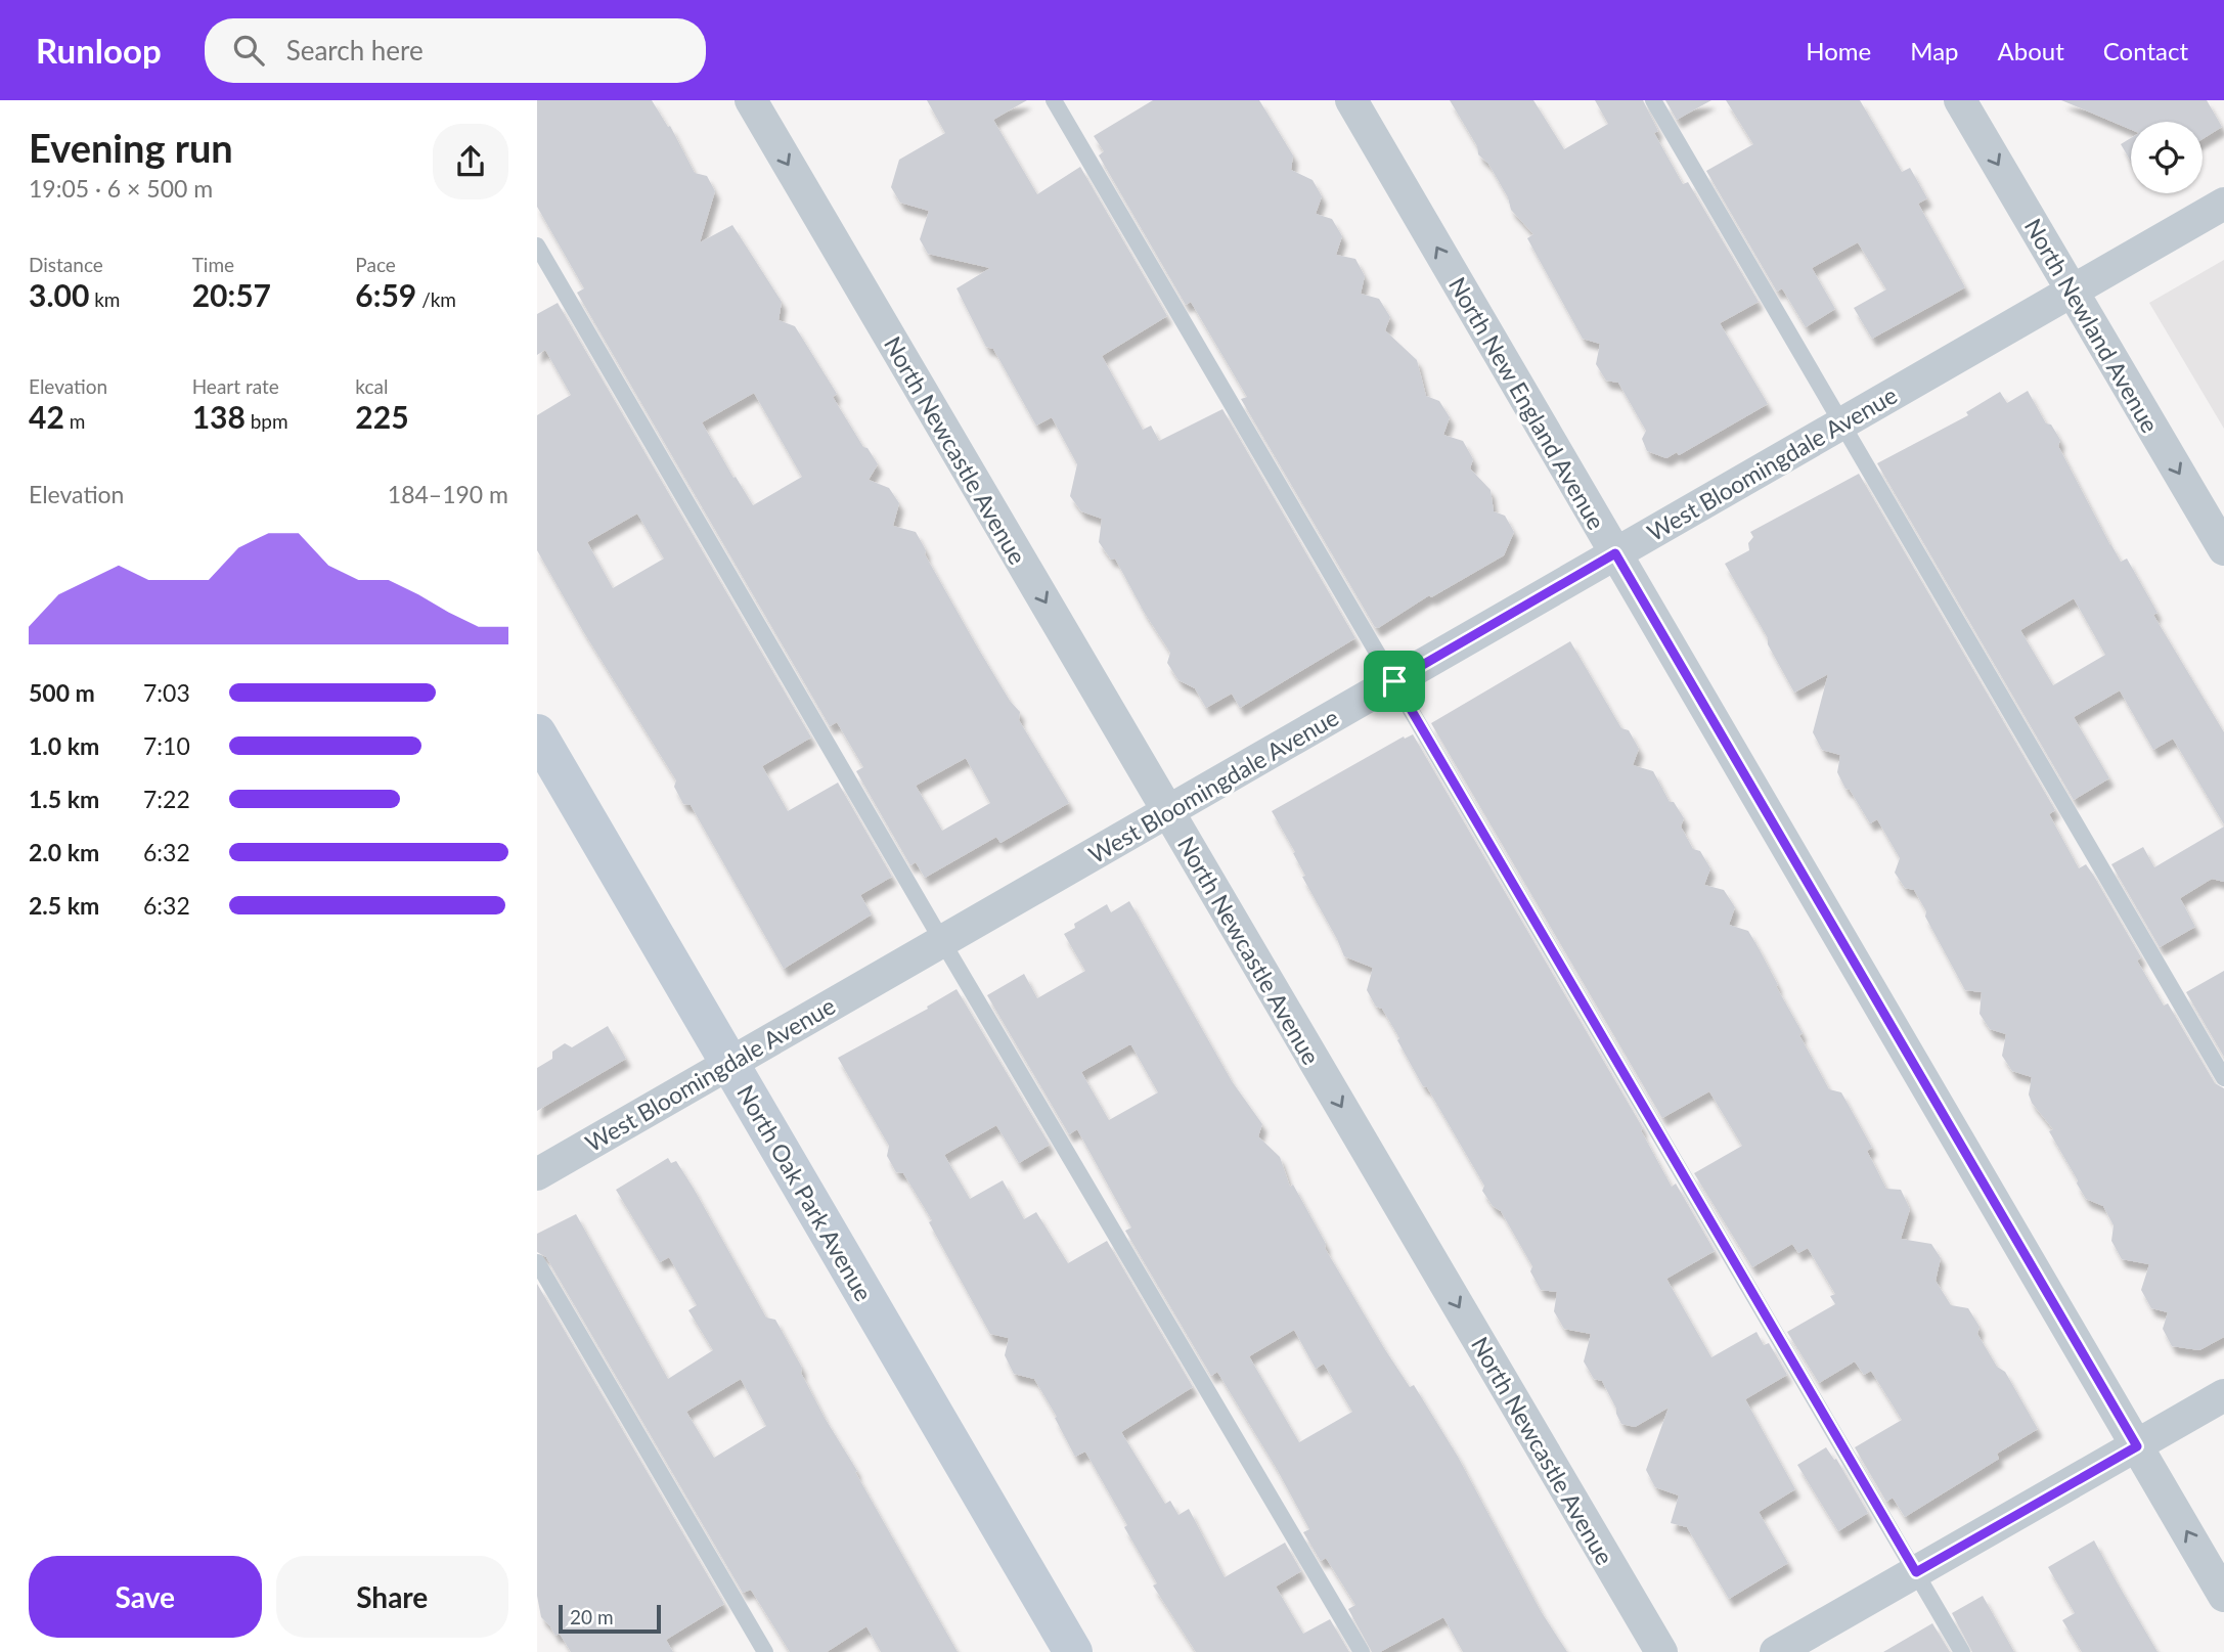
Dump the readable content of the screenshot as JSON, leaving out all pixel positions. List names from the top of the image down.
{
  "streets": {
    "street": [
      "North Newland Avenue",
      "North New England Avenue",
      "North Newcastle Avenue",
      "West Bloomingdale Avenue",
      "North Oak Park Avenue"
    ]
  },
  "crossings": [
    ["North Newland Avenue", "West Bloomingdale Avenue"],
    ["North New England Avenue", "West Bloomingdale Avenue"],
    ["North Newcastle Avenue", "West Bloomingdale Avenue"],
    ["West Bloomingdale Avenue", "North Oak Park Avenue"]
  ],
  "one_way": ["North Newland Avenue", "North New England Avenue", "North Newcastle Avenue"],
  "scale_bar": "20 m",
  "page": {
    "header": "Runloop",
    "search": "Search here",
    "nav": [
      "Home",
      "Map",
      "About",
      "Contact"
    ],
    "heading": ["Evening run", "19:05 · 6 × 500 m"],
    "stats": [
      ["Distance", "3.00 km"],
      ["Time", "20:57"],
      ["Pace", "6:59 /km"],
      ["Elevation", "42 m"],
      ["Heart rate", "138 bpm"],
      ["kcal", "225"]
    ],
    "chart": ["Elevation", "184–190 m"],
    "list": [
      {
        "name": "500 m",
        "note": "7:03"
      },
      {
        "name": "1.0 km",
        "note": "7:10"
      },
      {
        "name": "1.5 km",
        "note": "7:22"
      },
      {
        "name": "2.0 km",
        "note": "6:32"
      },
      {
        "name": "2.5 km",
        "note": "6:32"
      }
    ],
    "buttons": ["Save", "Share"],
    "scale": "20 m"
  }
}
